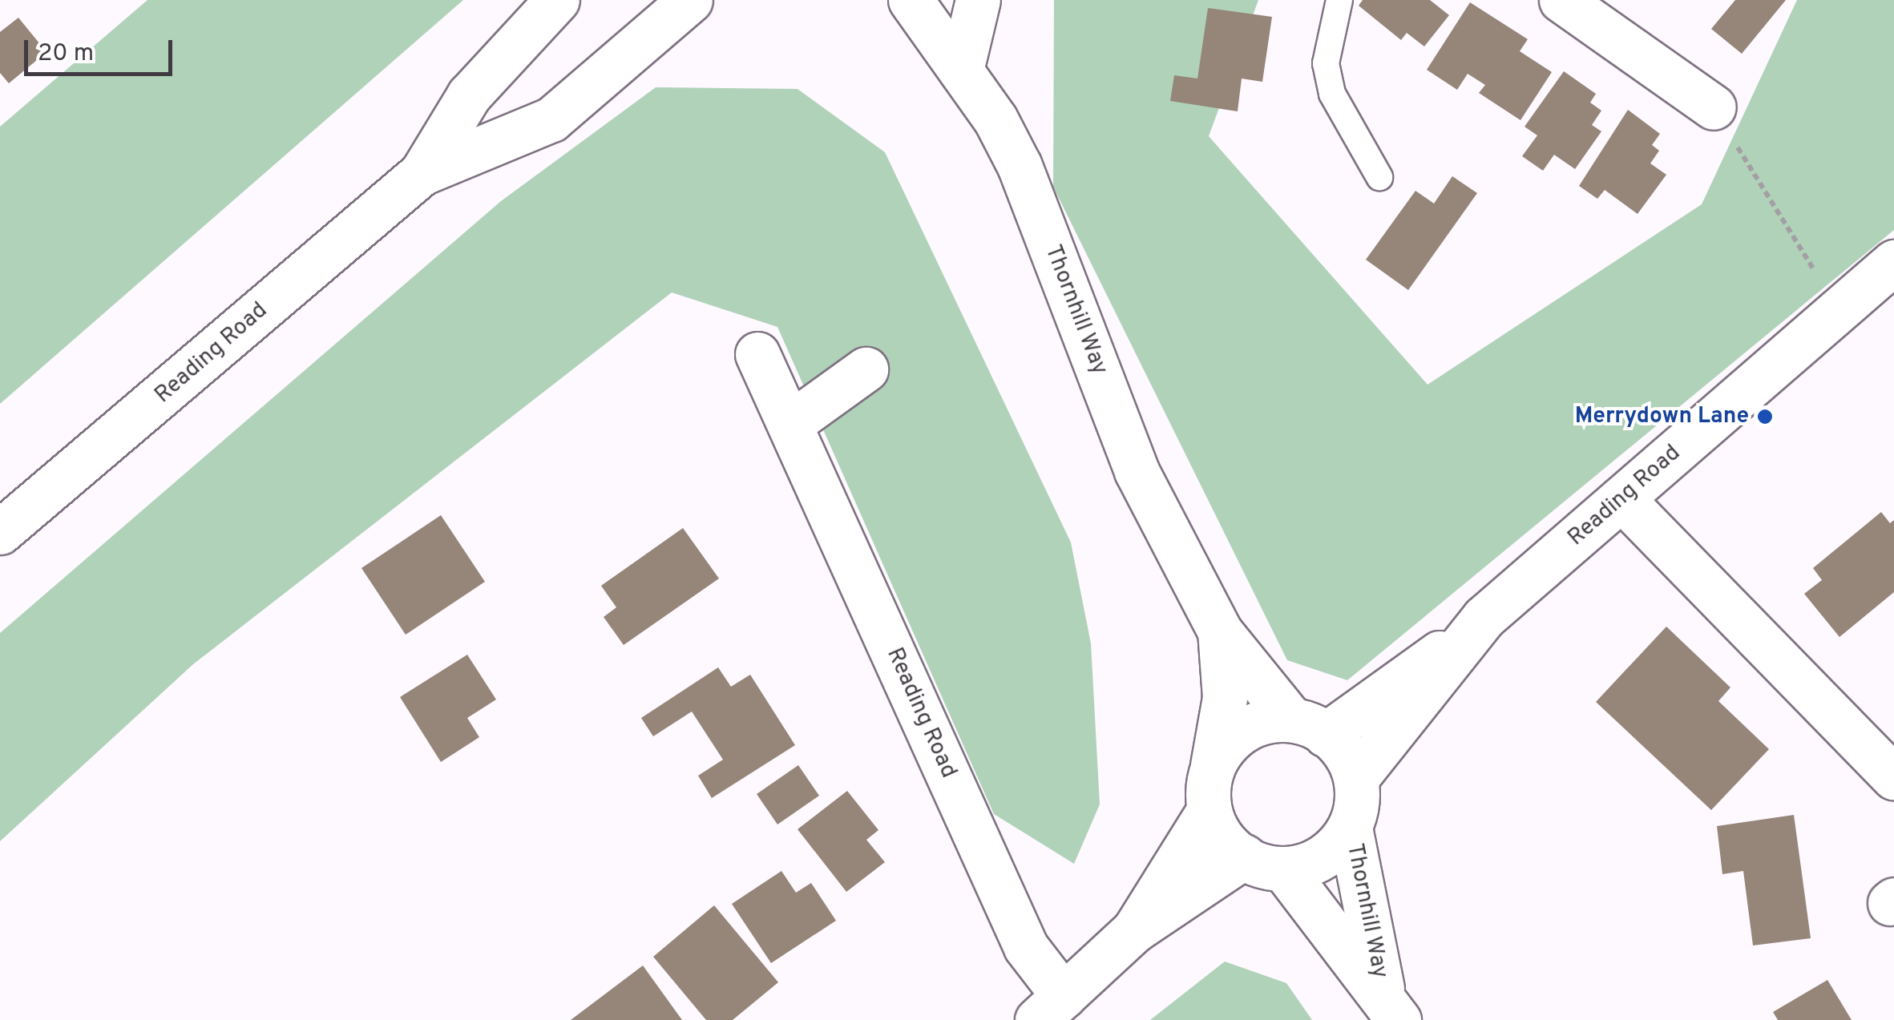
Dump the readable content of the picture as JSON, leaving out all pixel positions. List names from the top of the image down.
{
  "streets": {
    "main road": ["Thornhill Way", "Reading Road"]
  },
  "crossings": [
    ["Thornhill Way", "Reading Road"]
  ],
  "places": ["Merrydown Lane"],
  "scale_bar": "20 m"
}
